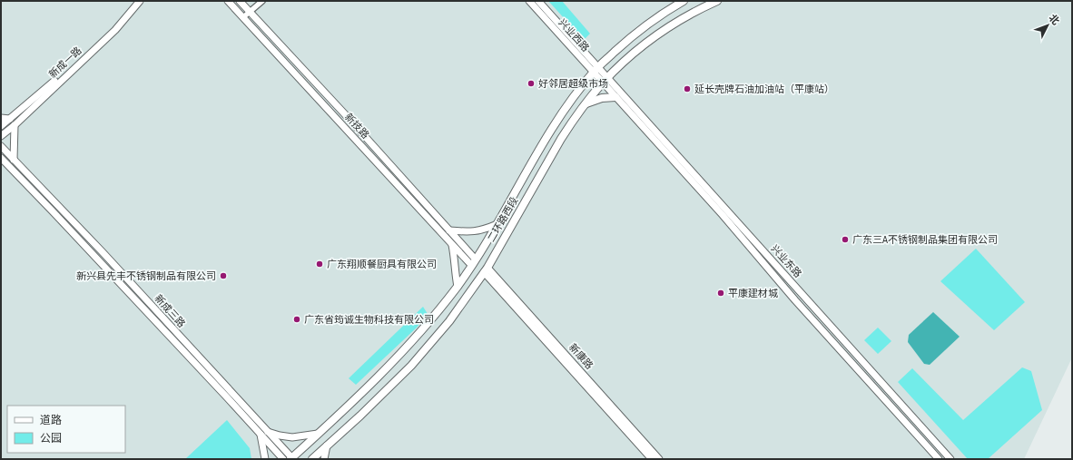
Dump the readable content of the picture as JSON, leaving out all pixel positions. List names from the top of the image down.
{
  "streets": {
    "main road": ["二环路西段"],
    "street": [
      "兴业西路",
      "新成一路",
      "新技路",
      "兴业东路",
      "新成三路",
      "新康路"
    ]
  },
  "crossings": [
    ["兴业西路", "二环路西段"],
    ["兴业西路", "兴业东路"],
    ["新技路", "二环路西段"],
    ["二环路西段", "兴业东路"],
    ["二环路西段", "新成三路"],
    ["二环路西段", "新康路"]
  ],
  "places": [
    "好邻居超级市场",
    "延长壳牌石油加油站（平康站）",
    "广东三A不锈钢制品集团有限公司",
    "广东翔顺餐厨具有限公司",
    "新兴县先丰不锈钢制品有限公司",
    "平康建材城",
    "广东省筠诚生物科技有限公司"
  ],
  "legend": ["道路", "公园"],
  "north": "top right"
}
